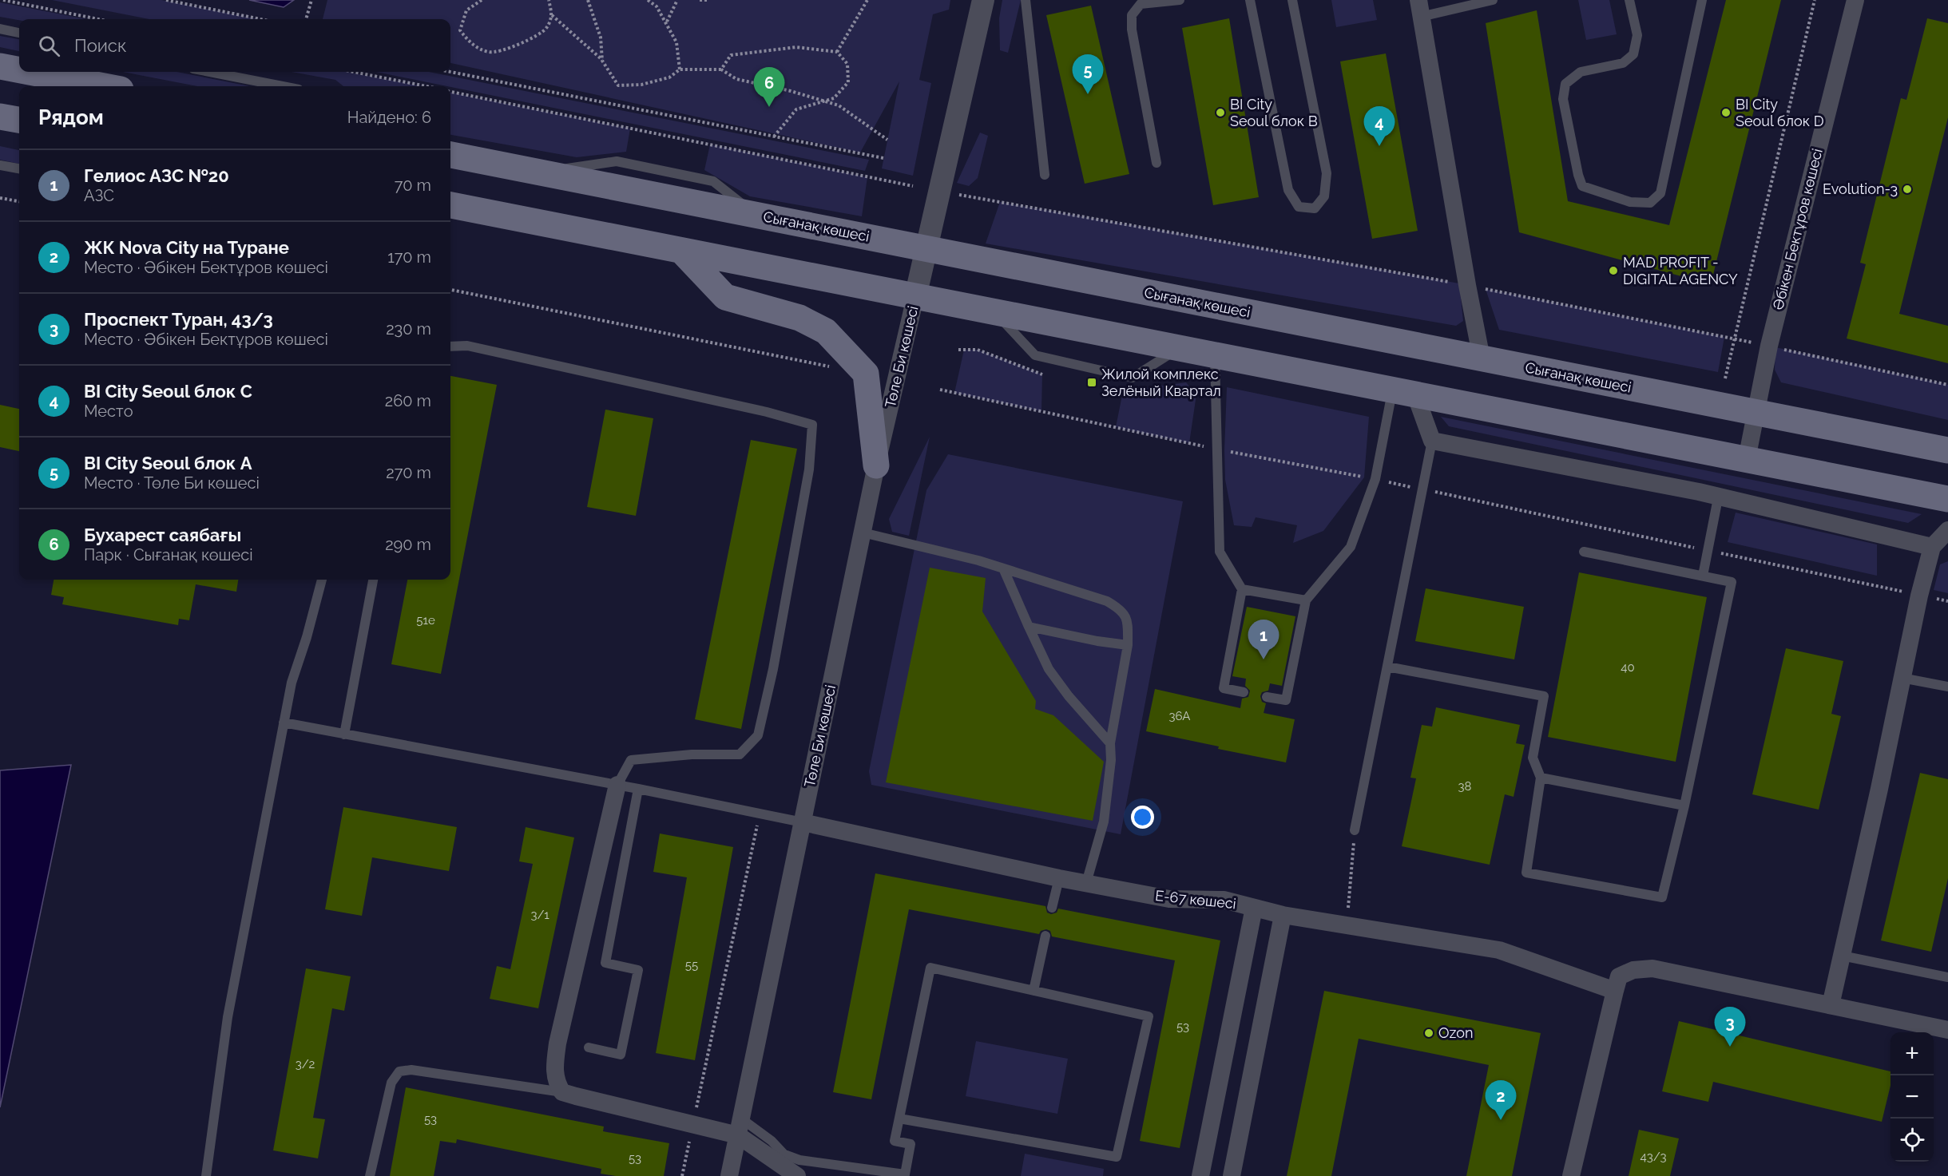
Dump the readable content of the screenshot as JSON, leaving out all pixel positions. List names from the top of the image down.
{
  "streets": {
    "main road": ["Сығанақ көшесі"],
    "street": ["Әбікен Бектұров көшесі", "Төле Би көшесі", "Е-67 көшесі"]
  },
  "crossings": [
    ["Сығанақ көшесі", "Әбікен Бектұров көшесі"],
    ["Төле Би көшесі", "Е-67 көшесі"]
  ],
  "places": {
    "other": [
      "BI City Seoul блок B",
      "BI City Seoul блок D",
      "Evolution-3",
      "MAD PROFIT - DIGITAL AGENCY",
      "Ozon"
    ],
    "transit": ["Жилой комплекс Зелёный Квартал"]
  },
  "house_numbers": [
    "51е",
    "40",
    "36А",
    "38",
    "3/1",
    "55",
    "53",
    "3/2",
    "53",
    "43/3",
    "53"
  ],
  "page": {
    "search": "Поиск",
    "pins": [
      "5",
      "6",
      "4",
      "1",
      "3",
      "2"
    ],
    "heading": ["Рядом", "Найдено: 6"],
    "list": [
      {
        "mark": "1",
        "name": "Гелиос АЗС №20",
        "note": "АЗС",
        "value": "70 m"
      },
      {
        "mark": "2",
        "name": "ЖК Nova City на Туране",
        "note": "Место · Әбікен Бектұров көшесі",
        "value": "170 m"
      },
      {
        "mark": "3",
        "name": "Проспект Туран, 43/3",
        "note": "Место · Әбікен Бектұров көшесі",
        "value": "230 m"
      },
      {
        "mark": "4",
        "name": "BI City Seoul блок C",
        "note": "Место",
        "value": "260 m"
      },
      {
        "mark": "5",
        "name": "BI City Seoul блок A",
        "note": "Место · Төле Би көшесі",
        "value": "270 m"
      },
      {
        "mark": "6",
        "name": "Бухарест саябағы",
        "note": "Парк · Сығанақ көшесі",
        "value": "290 m"
      }
    ],
    "map_buttons": ["+", "−"]
  }
}
